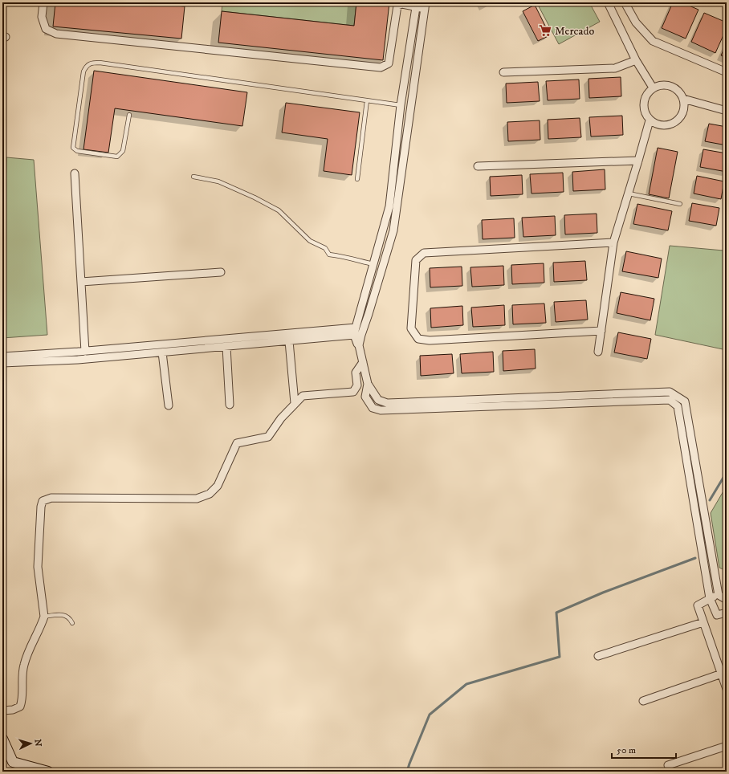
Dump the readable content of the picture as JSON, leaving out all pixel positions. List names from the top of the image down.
{
  "places": {
    "supermarket": ["Mercado"]
  },
  "scale_bar": "50 m",
  "north": "right"
}
